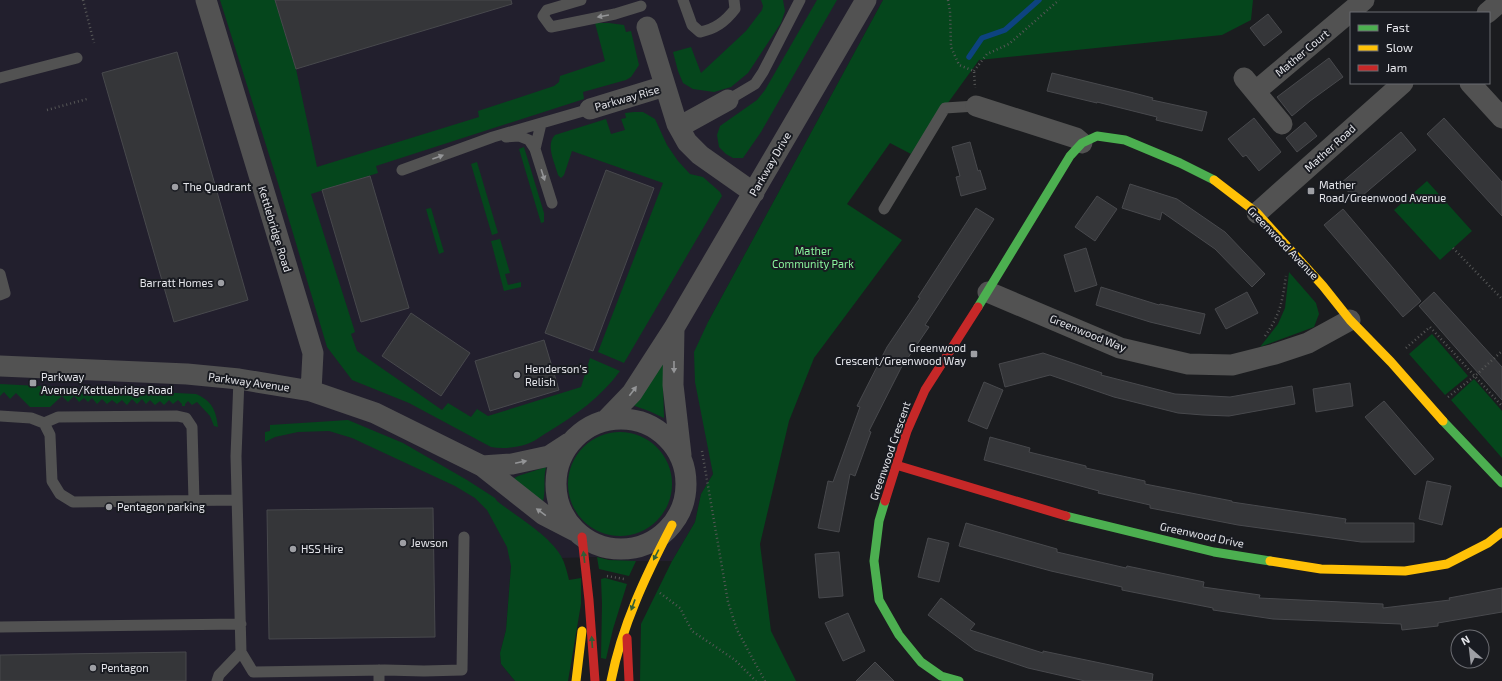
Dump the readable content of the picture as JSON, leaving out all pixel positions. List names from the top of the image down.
{
  "streets": {
    "main road": ["Greenwood Avenue", "Greenwood Crescent", "Greenwood Drive"],
    "street": [
      "Mather Court",
      "Parkway Rise",
      "Mather Road",
      "Parkway Drive",
      "Kettlebridge Road",
      "Greenwood Way",
      "Parkway Avenue"
    ]
  },
  "crossings": [
    ["Parkway Rise", "Parkway Drive"],
    ["Mather Road", "Greenwood Avenue"],
    ["Parkway Drive", "Parkway Avenue"],
    ["Kettlebridge Road", "Parkway Avenue"],
    ["Greenwood Avenue", "Greenwood Way"],
    ["Greenwood Avenue", "Greenwood Crescent"],
    ["Greenwood Way", "Greenwood Crescent"],
    ["Greenwood Crescent", "Greenwood Drive"]
  ],
  "parks": ["Mather Community Park"],
  "places": {
    "other": [
      "The Quadrant",
      "Barratt Homes",
      "Henderson's Relish",
      "Pentagon parking",
      "Jewson",
      "HSS Hire",
      "Pentagon"
    ],
    "transit": ["Mather Road/Greenwood Avenue", "Greenwood Crescent/Greenwood Way", "Parkway Avenue/Kettlebridge Road"]
  },
  "legend": ["Fast", "Slow", "Jam"],
  "north": "top left"
}
